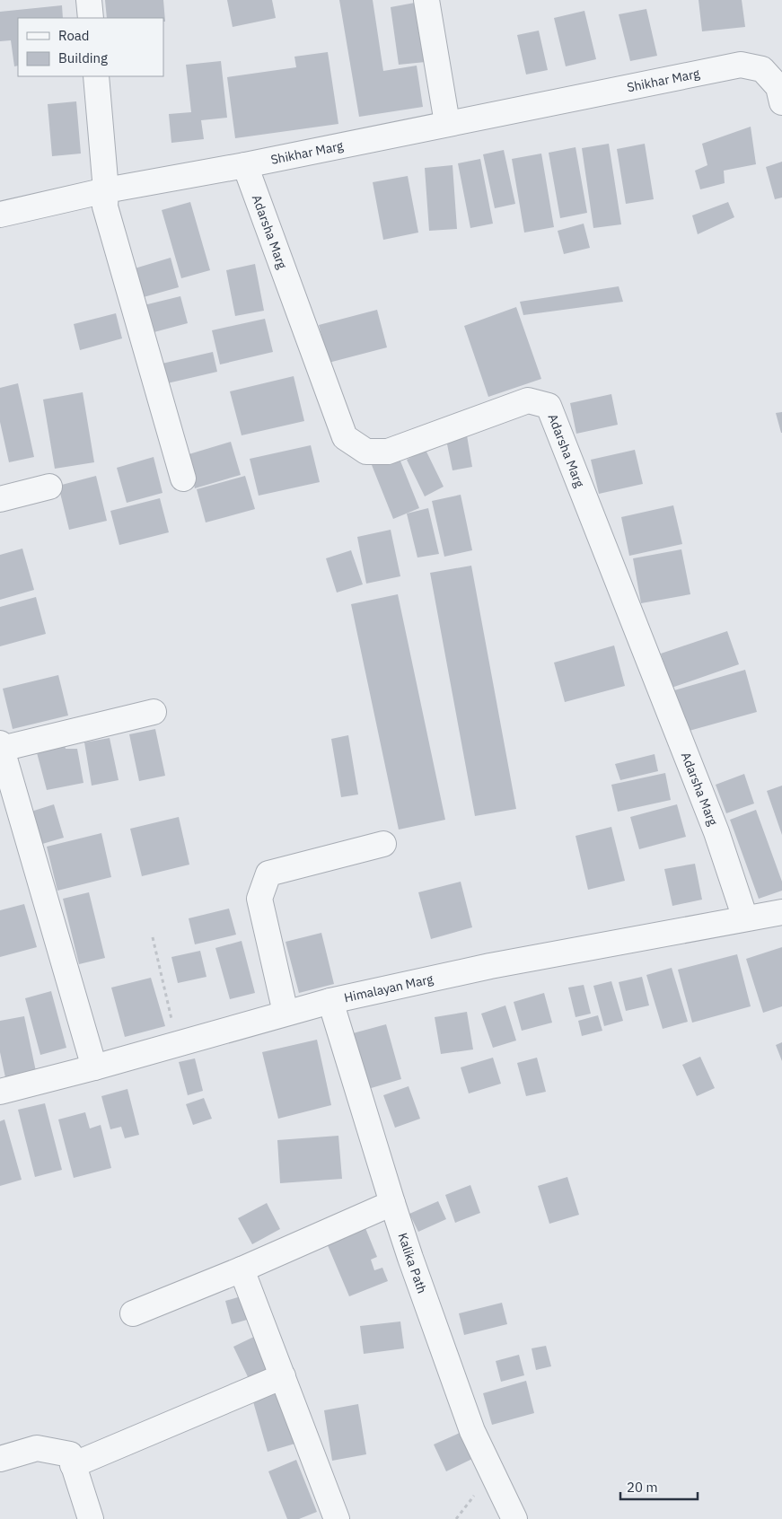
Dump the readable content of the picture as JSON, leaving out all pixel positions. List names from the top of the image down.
{
  "streets": {
    "street": [
      "Shikhar Marg",
      "Adarsha Marg",
      "Himalayan Marg",
      "Kalika Path"
    ]
  },
  "crossings": [
    ["Shikhar Marg", "Adarsha Marg"],
    ["Adarsha Marg", "Himalayan Marg"],
    ["Himalayan Marg", "Kalika Path"]
  ],
  "legend": ["Road", "Building"],
  "scale_bar": "20 m"
}
